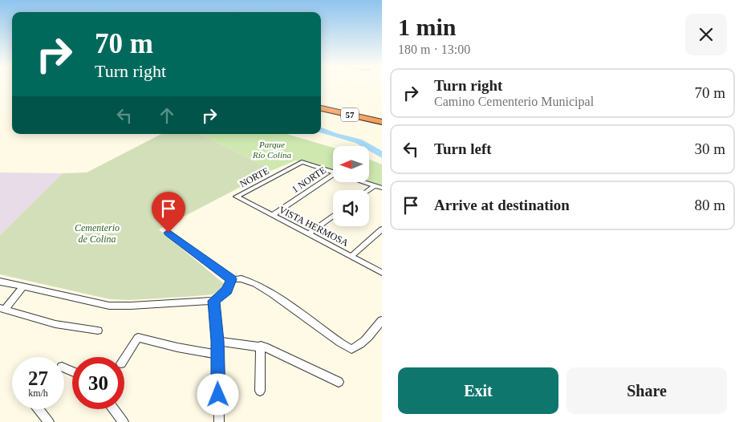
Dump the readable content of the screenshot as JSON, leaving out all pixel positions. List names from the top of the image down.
{
  "streets": {
    "highway": ["57"],
    "street": ["NORTE", "1 NORTE", "VISTA HERMOSA"]
  },
  "crossings": [
    ["NORTE", "VISTA HERMOSA"],
    ["1 NORTE", "VISTA HERMOSA"]
  ],
  "parks": ["Parque Río Colina", "Cementerio de Colina"],
  "north": "left",
  "page": {
    "heading": ["1 min", "180 m · 13:00"],
    "turn": ["70 m", "Turn right"],
    "list": [
      {
        "name": "Turn right",
        "note": "Camino Cementerio Municipal",
        "value": "70 m"
      },
      {
        "name": "Turn left",
        "value": "30 m"
      },
      {
        "name": "Arrive at destination",
        "value": "80 m"
      }
    ],
    "speed": "27 km/h",
    "limit": "30",
    "buttons": ["Exit", "Share"]
  }
}
